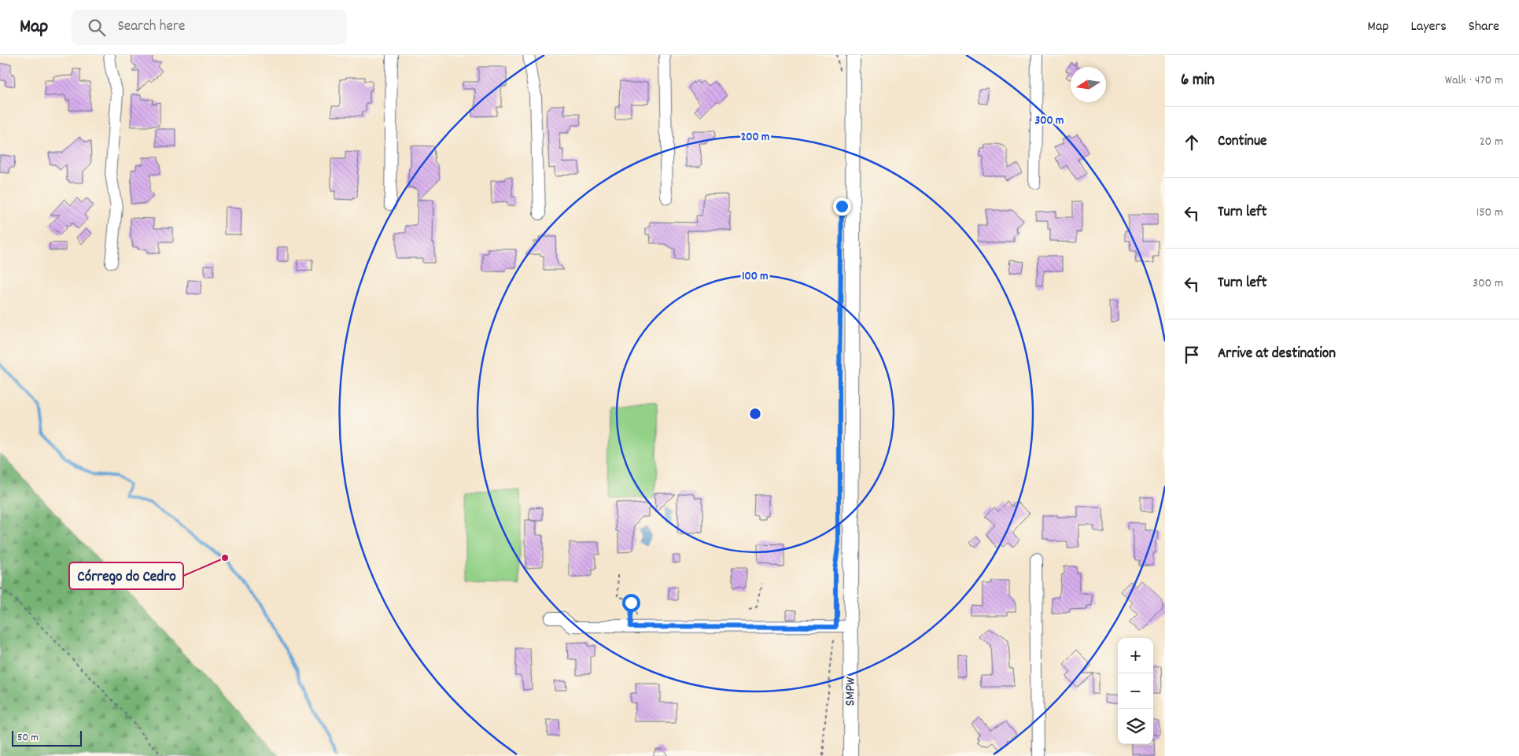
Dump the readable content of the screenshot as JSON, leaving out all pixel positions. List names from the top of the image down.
{
  "streets": {
    "street": ["SMPW"]
  },
  "places": ["Córrego do Cedro"],
  "scale_bar": "50 m",
  "north": "left",
  "page": {
    "header": "Map",
    "search": "Search here",
    "nav": ["Map", "Layers", "Share"],
    "heading": ["6 min", "Walk · 470 m"],
    "list": [
      ["Continue", "20 m"],
      ["Turn left", "150 m"],
      ["Turn left", "300 m"],
      "Arrive at destination"
    ],
    "map_buttons": ["+", "−"],
    "scale": "50 m"
  },
  "rings": ["300 m", "200 m", "100 m"]
}
